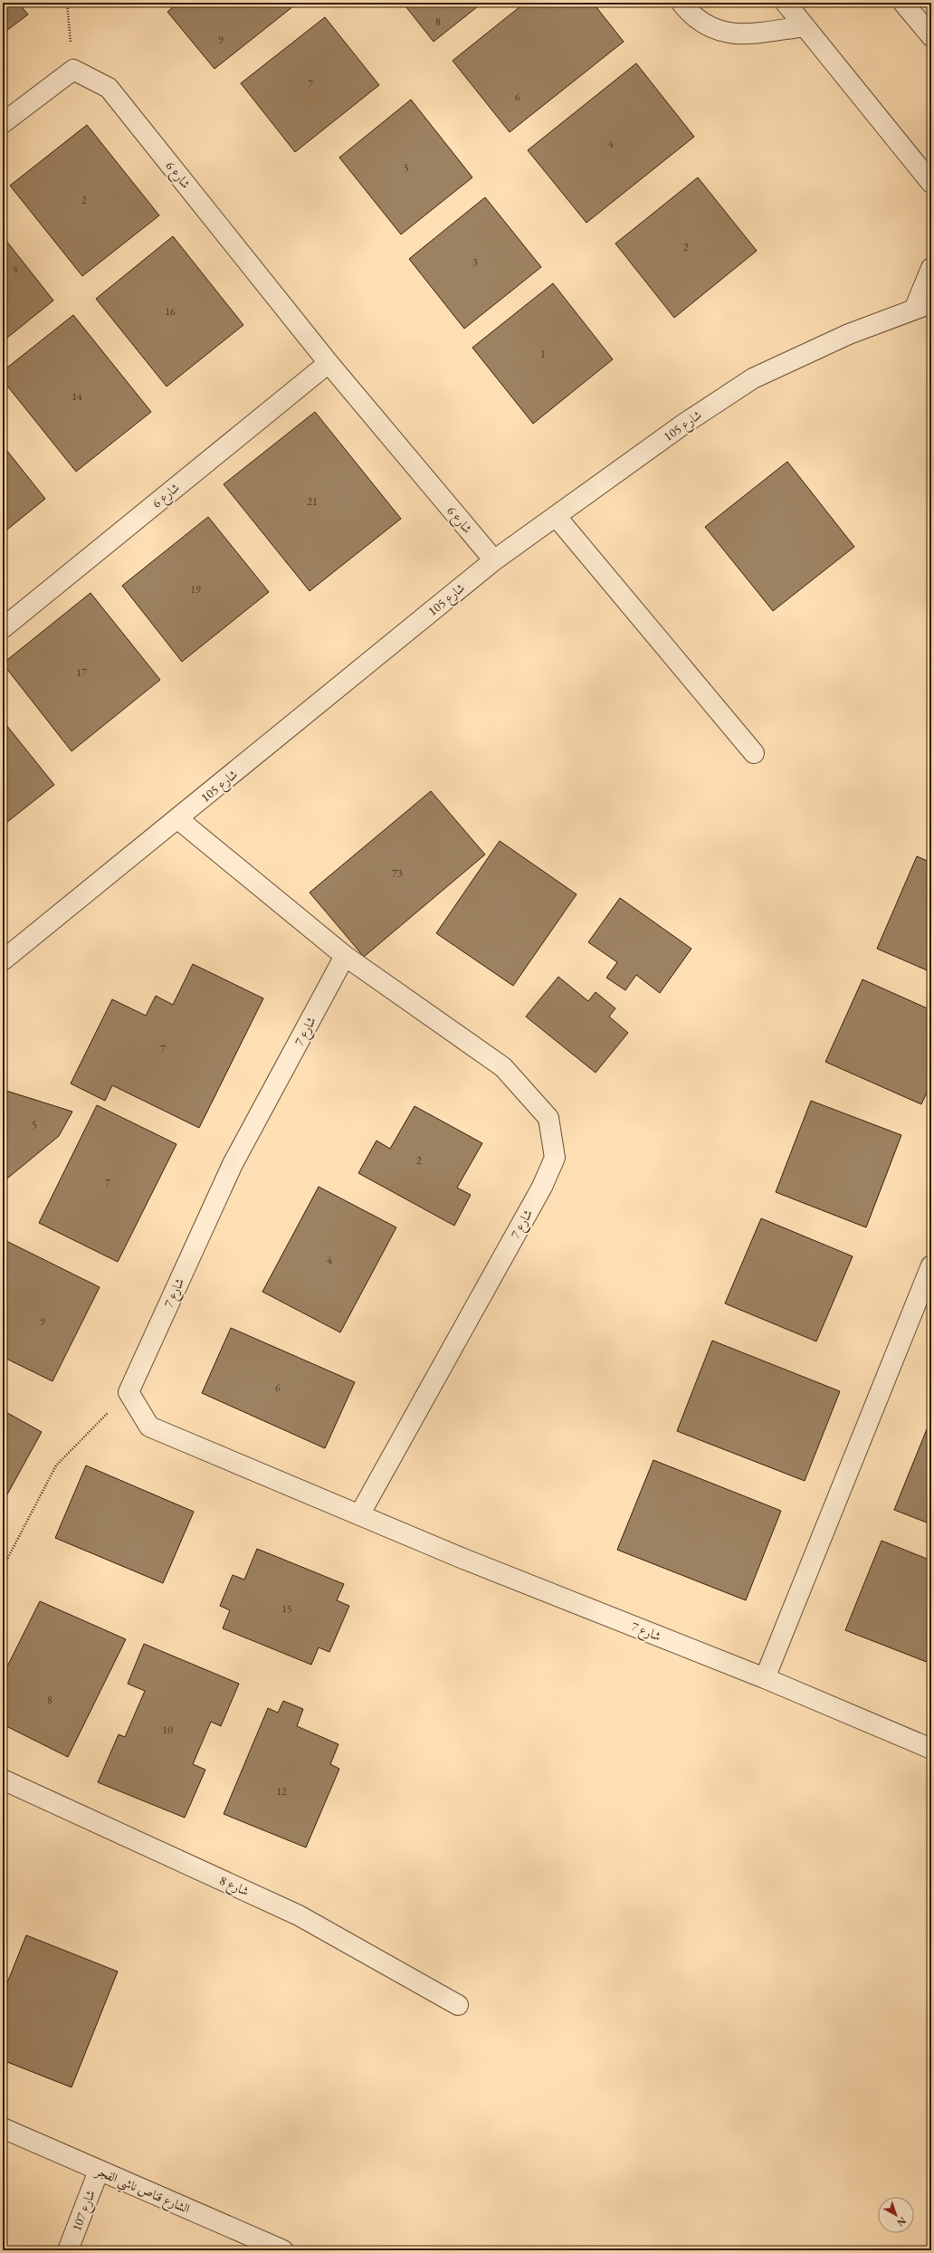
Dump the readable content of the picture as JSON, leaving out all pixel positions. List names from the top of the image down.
{
  "streets": {
    "street": [
      "شارع 6",
      "شارع 105",
      "شارع 7",
      "شارع 8",
      "الشارع قناص ناشي الفجر",
      "شارع 107"
    ]
  },
  "crossings": [
    ["شارع 6", "شارع 105"],
    ["شارع 105", "شارع 7"],
    ["الشارع قناص ناشي الفجر", "شارع 107"]
  ],
  "house_numbers": [
    "8",
    "9",
    "7",
    "6",
    "4",
    "5",
    "2",
    "2",
    "3",
    "4",
    "16",
    "1",
    "14",
    "21",
    "19",
    "17",
    "73",
    "7",
    "5",
    "2",
    "7",
    "4",
    "9",
    "6",
    "15",
    "8",
    "10",
    "12"
  ],
  "north": "bottom right"
}
